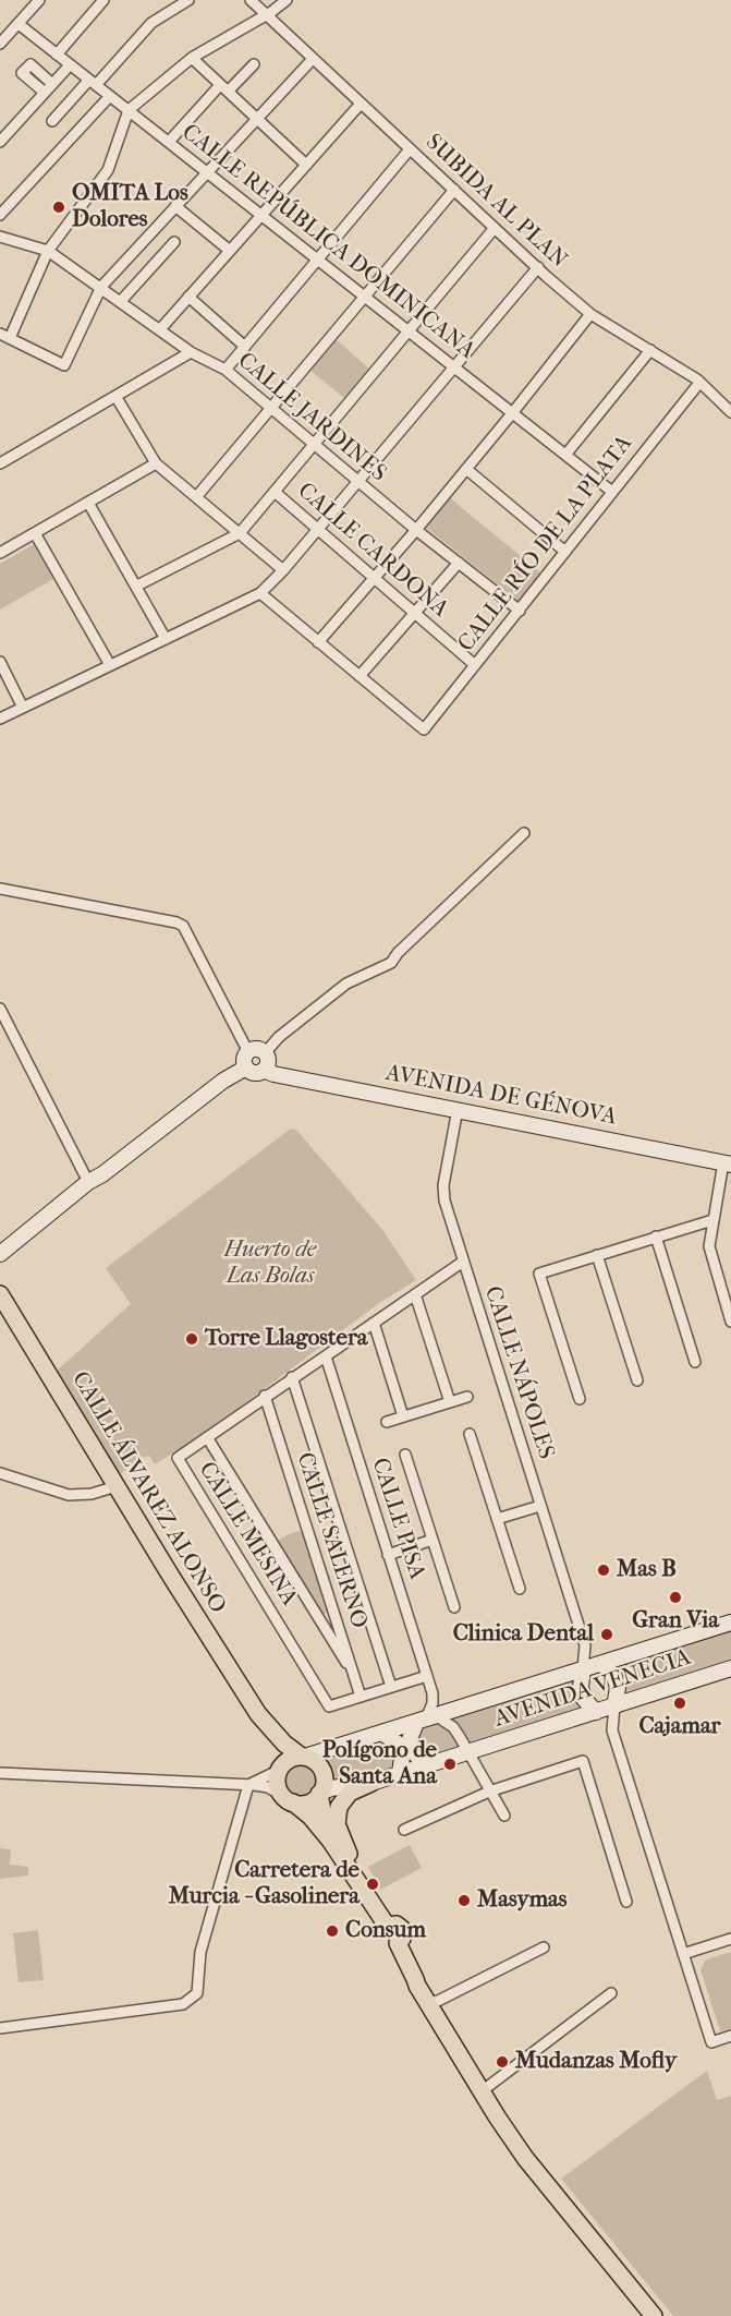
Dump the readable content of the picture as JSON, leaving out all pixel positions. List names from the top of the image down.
{
  "streets": {
    "main road": ["CALLE ÁLVAREZ ALONSO"],
    "street": [
      "SUBIDA AL PLAN",
      "CALLE REPÚBLICA DOMINICANA",
      "CALLE JARDINES",
      "CALLE RÍO DE LA PLATA",
      "CALLE CARDONA",
      "AVENIDA DE GÉNOVA",
      "CALLE NÁPOLES",
      "CALLE PISA",
      "CALLE MESINA",
      "CALLE SALERNO",
      "AVENIDA VENECIA"
    ]
  },
  "crossings": [
    ["SUBIDA AL PLAN", "CALLE RÍO DE LA PLATA"],
    ["CALLE REPÚBLICA DOMINICANA", "CALLE RÍO DE LA PLATA"],
    ["CALLE JARDINES", "CALLE RÍO DE LA PLATA"],
    ["CALLE RÍO DE LA PLATA", "CALLE CARDONA"],
    ["AVENIDA DE GÉNOVA", "CALLE NÁPOLES"],
    ["CALLE NÁPOLES", "CALLE MESINA"],
    ["CALLE NÁPOLES", "AVENIDA VENECIA"],
    ["CALLE ÁLVAREZ ALONSO", "AVENIDA VENECIA"],
    ["CALLE PISA", "CALLE MESINA"],
    ["CALLE MESINA", "CALLE SALERNO"]
  ],
  "parks": ["Huerto de Las Bolas"],
  "places": [
    "OMITA Los Dolores",
    "Torre Llagostera",
    "Mas B",
    "Gran Via",
    "Clinica Dental",
    "Cajamar",
    "Polígono de Santa Ana",
    "Carretera de Murcia - Gasolinera",
    "Masymas",
    "Consum",
    "Mudanzas Mofly"
  ]
}
